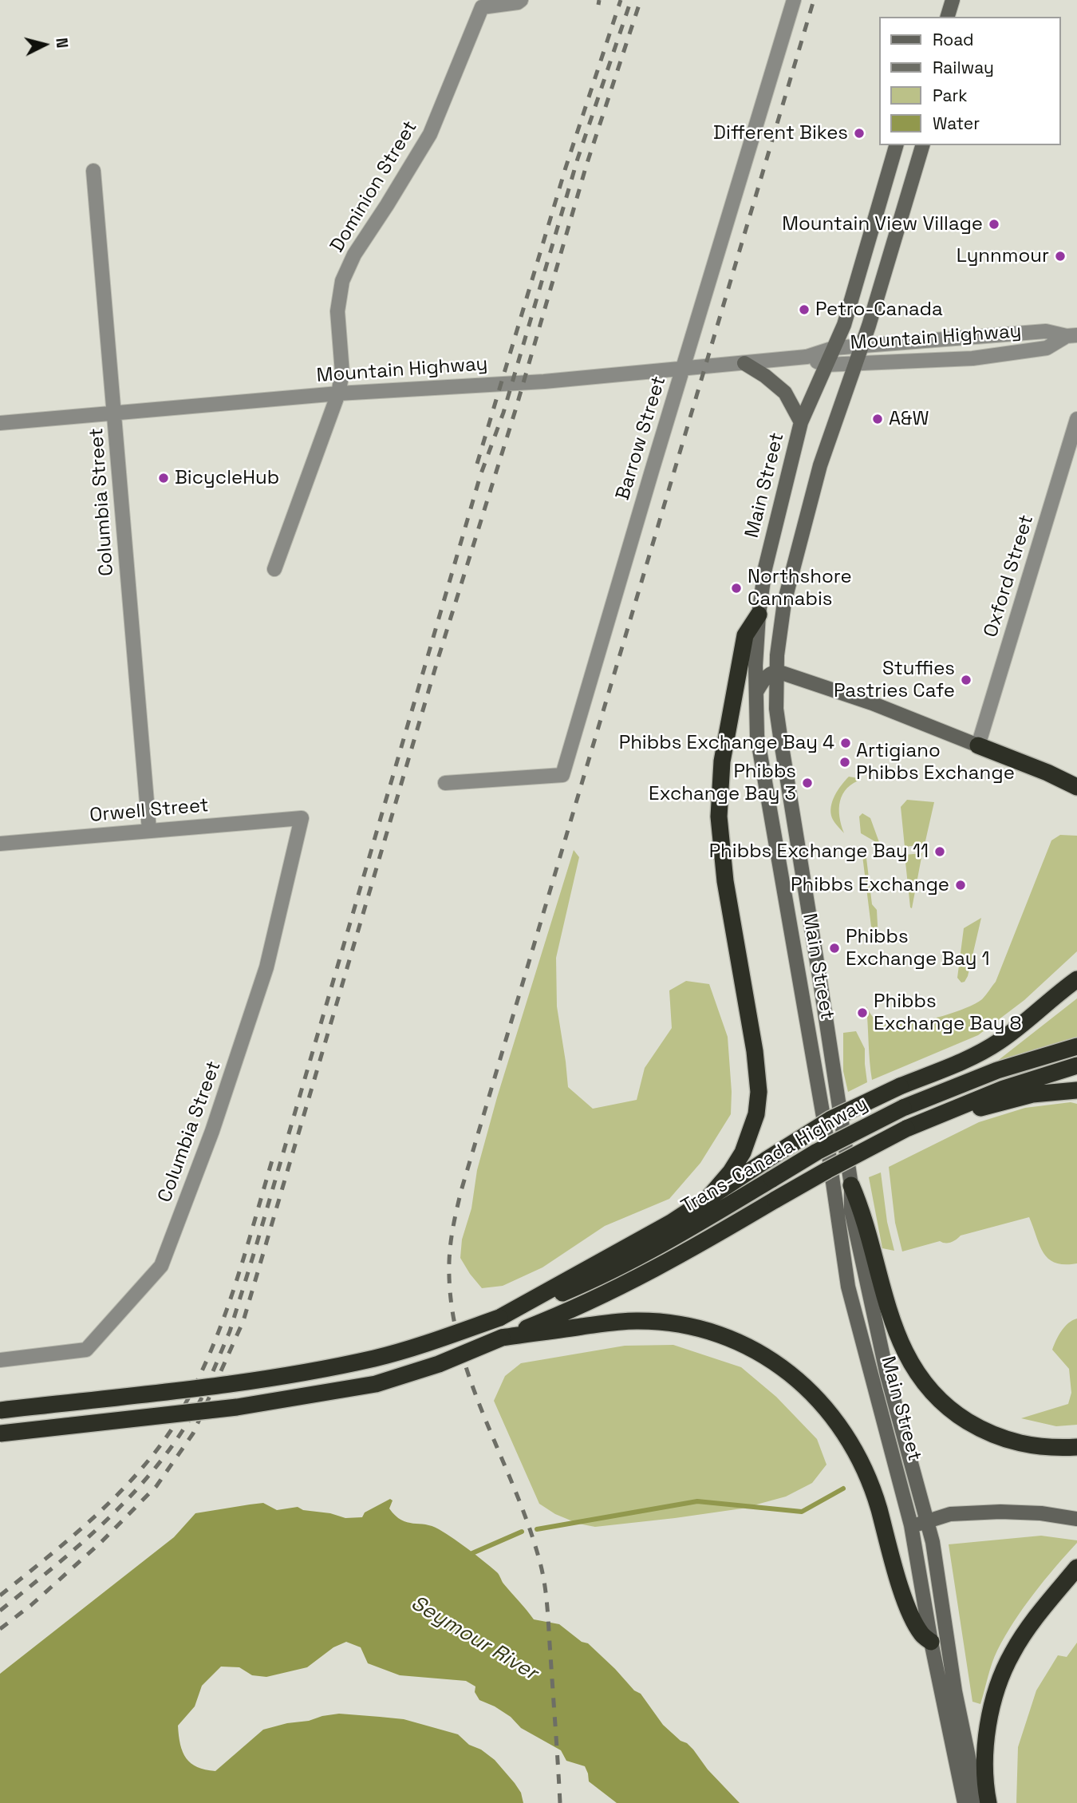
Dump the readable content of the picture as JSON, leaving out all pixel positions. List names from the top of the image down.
{
  "streets": {
    "highway": ["Trans-Canada Highway"],
    "main road": ["Main Street"],
    "street": [
      "Dominion Street",
      "Mountain Highway",
      "Barrow Street",
      "Columbia Street",
      "Oxford Street",
      "Orwell Street"
    ]
  },
  "crossings": [
    ["Dominion Street", "Mountain Highway"],
    ["Mountain Highway", "Barrow Street"],
    ["Mountain Highway", "Main Street"],
    ["Mountain Highway", "Columbia Street"],
    ["Columbia Street", "Orwell Street"]
  ],
  "water": ["Seymour River"],
  "places": [
    "Different Bikes",
    "Mountain View Village",
    "Lynnmour",
    "Petro-Canada",
    "A&W",
    "BicycleHub",
    "Northshore Cannabis",
    "Stuffies Pastries Cafe",
    "Phibbs Exchange Bay 4",
    "Artigiano Phibbs Exchange",
    "Phibbs Exchange Bay 3",
    "Phibbs Exchange Bay 11",
    "Phibbs Exchange",
    "Phibbs Exchange Bay 1",
    "Phibbs Exchange Bay 8"
  ],
  "legend": [
    "Road",
    "Railway",
    "Park",
    "Water"
  ],
  "north": "right"
}
